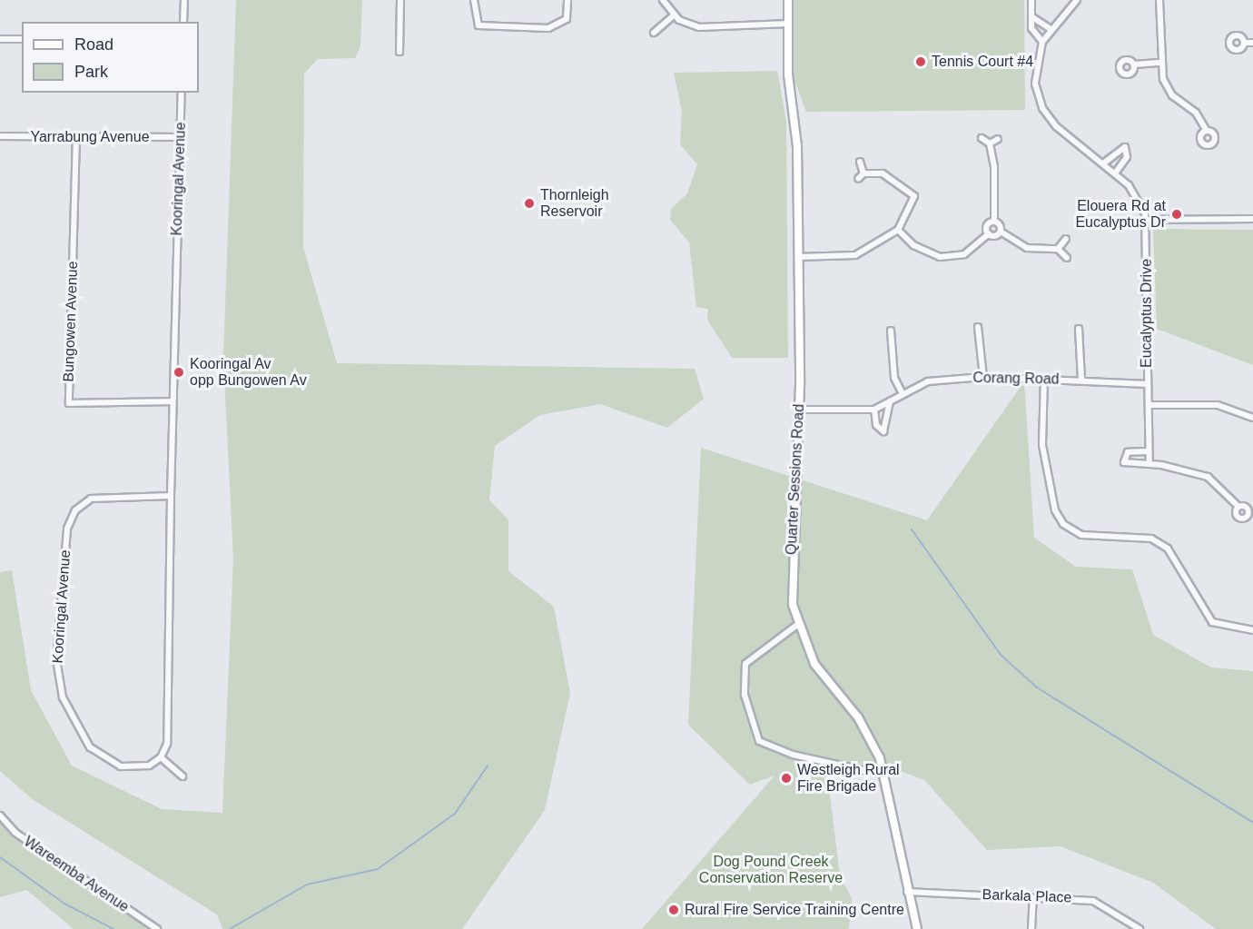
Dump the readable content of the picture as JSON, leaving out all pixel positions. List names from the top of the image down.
{
  "streets": {
    "main road": ["Quarter Sessions Road"],
    "street": [
      "Yarrabung Avenue",
      "Kooringal Avenue",
      "Eucalyptus Drive",
      "Bungowen Avenue",
      "Corang Road",
      "Wareemba Avenue",
      "Barkala Place"
    ]
  },
  "crossings": [
    ["Yarrabung Avenue", "Kooringal Avenue"],
    ["Yarrabung Avenue", "Bungowen Avenue"],
    ["Kooringal Avenue", "Bungowen Avenue"],
    ["Eucalyptus Drive", "Corang Road"],
    ["Corang Road", "Quarter Sessions Road"],
    ["Quarter Sessions Road", "Barkala Place"]
  ],
  "parks": ["Dog Pound Creek Conservation Reserve"],
  "places": [
    "Tennis Court #4",
    "Thornleigh Reservoir",
    "Elouera Rd at Eucalyptus Dr",
    "Kooringal Av opp Bungowen Av",
    "Westleigh Rural Fire Brigade",
    "Rural Fire Service Training Centre"
  ],
  "legend": ["Road", "Park"]
}
